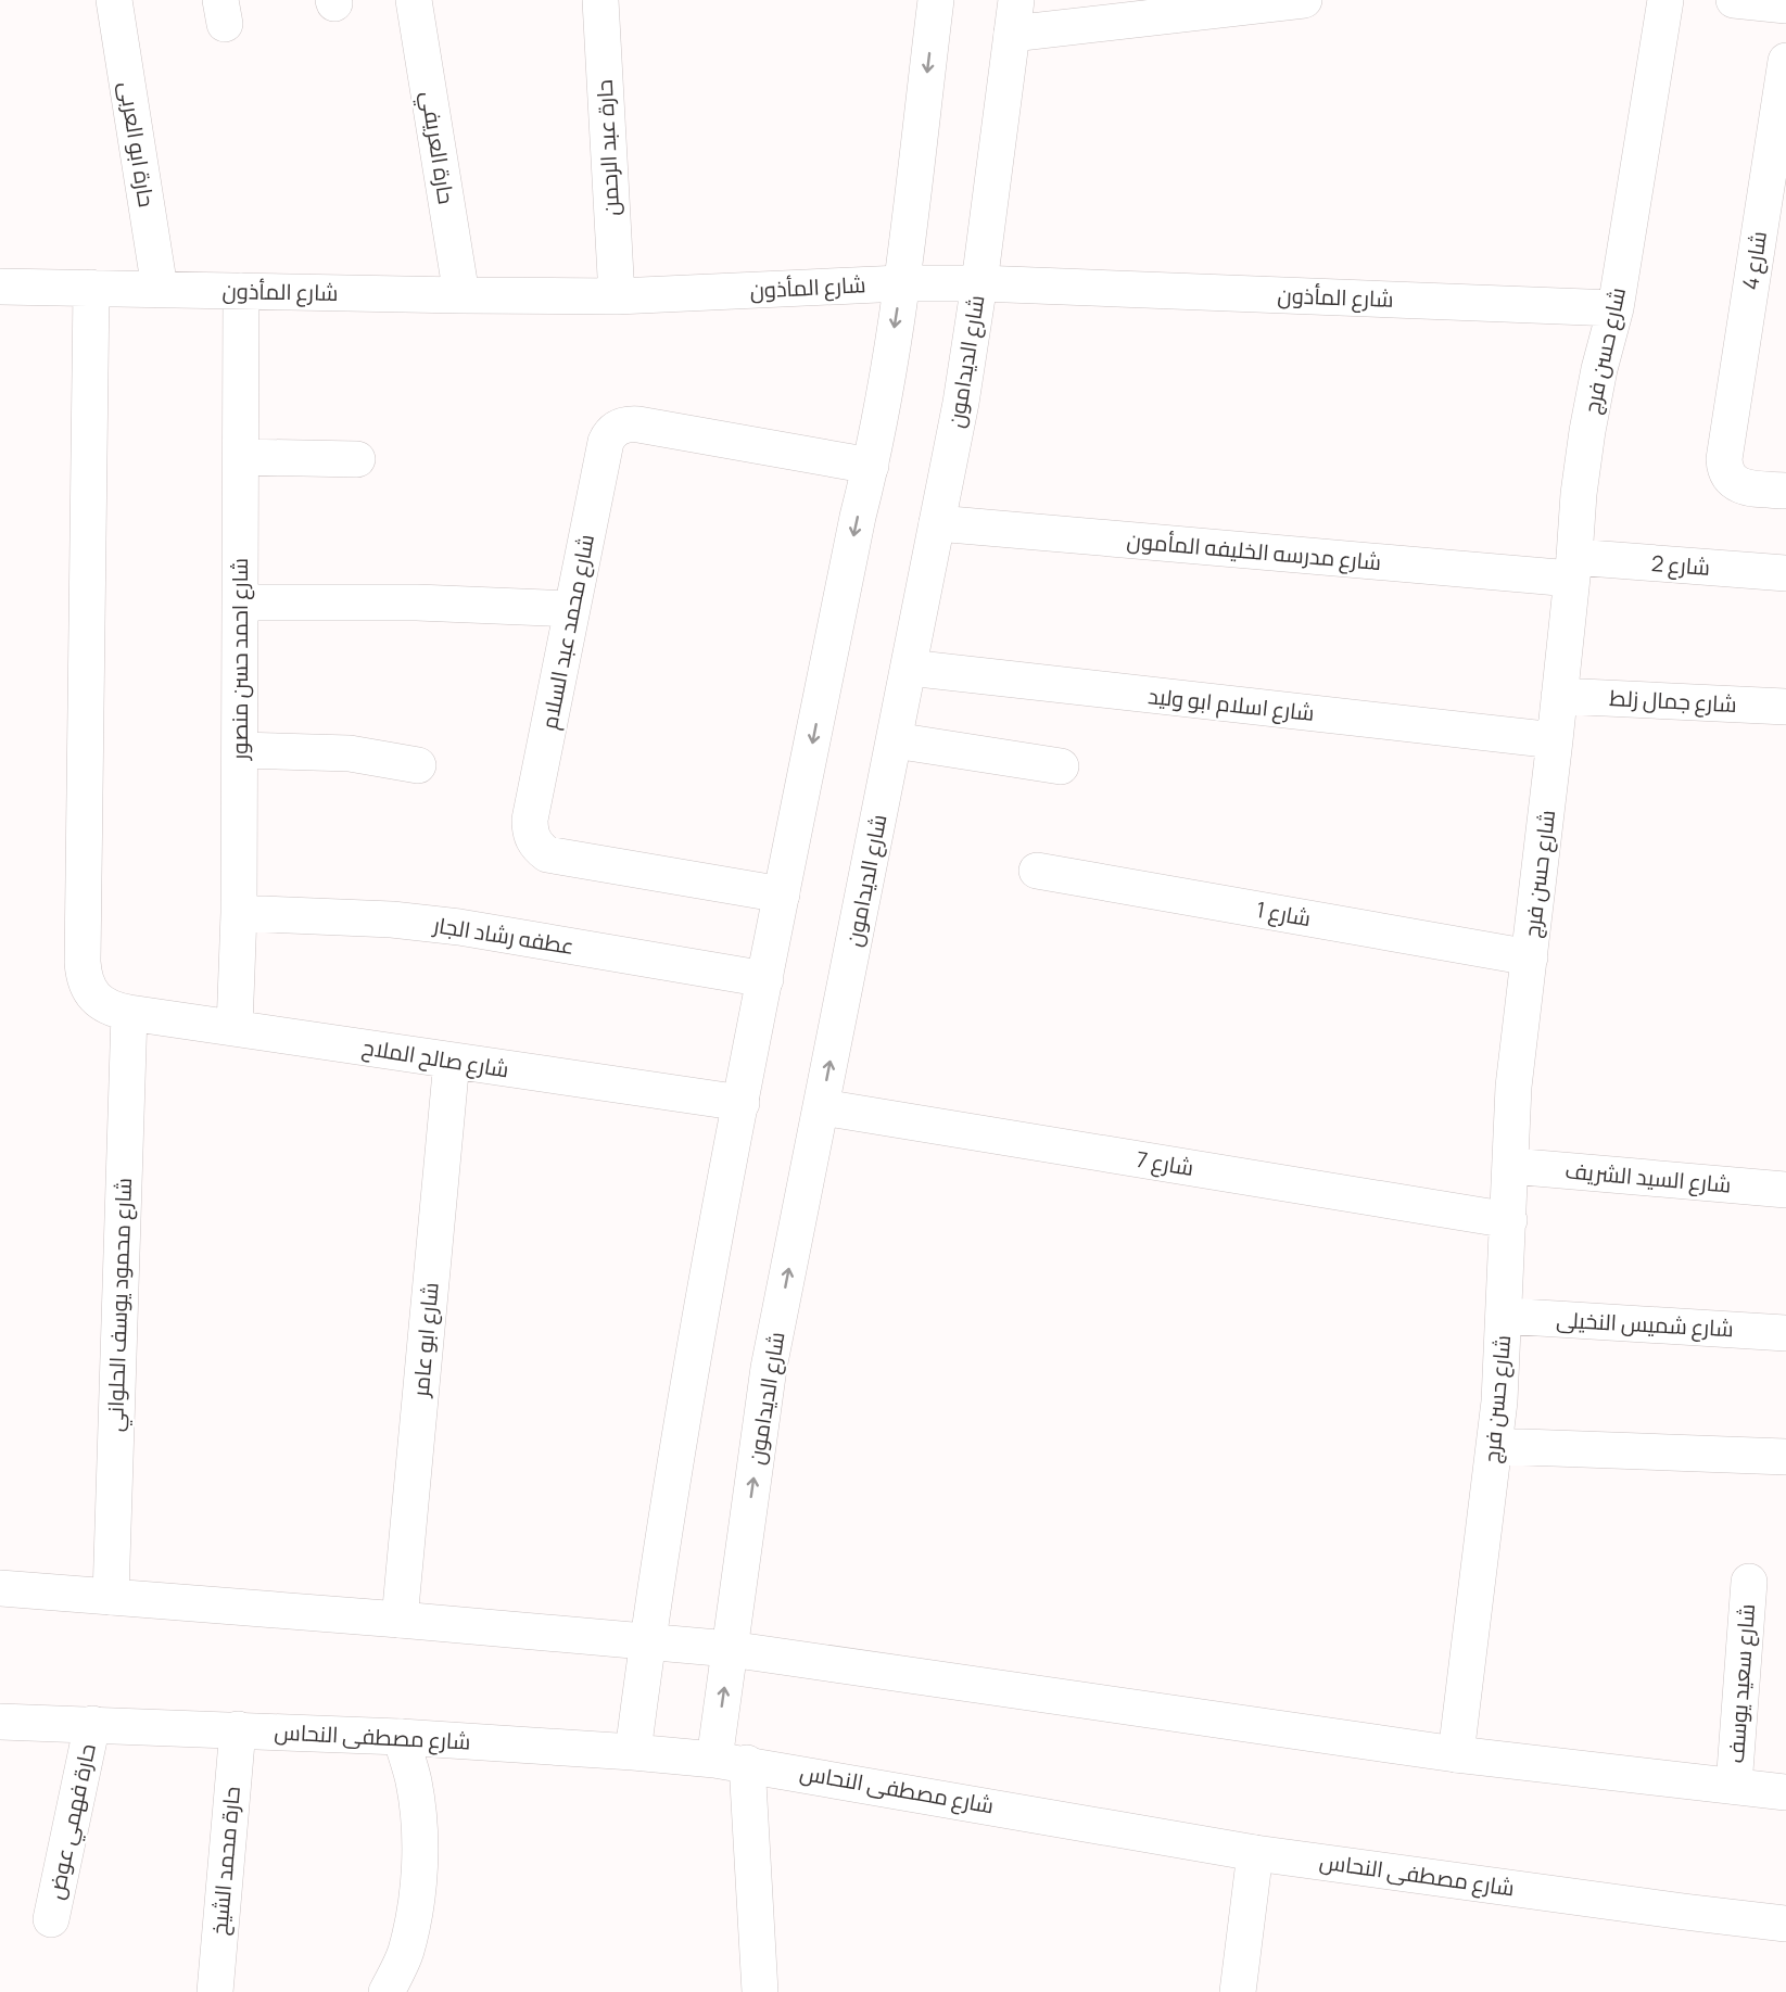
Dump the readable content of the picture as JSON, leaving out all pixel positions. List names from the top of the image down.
{
  "streets": {
    "street": [
      "حارة ابو العربى",
      "حارة العريفي",
      "حارة عبد الرحمن",
      "شارع 4",
      "شارع المأذون",
      "شارع حسن فرج",
      "شارع الديدامون",
      "شارع مدرسه الخليفه المأمون",
      "شارع 2",
      "شارع محمد عبد السلام",
      "شارع احمد حسن منصور",
      "شارع جمال زلط",
      "شارع اسلام ابو وليد",
      "شارع 1",
      "عطفه رشاد الجار",
      "شارع صالح الملاح",
      "شارع 7",
      "شارع السيد الشريف",
      "شارع محمود يوسف الحلواني",
      "شارع شميس النخيلى",
      "شارع ابو عامر",
      "شارع سعيد يوسف",
      "شارع مصطفى النحاس",
      "حارة فهمي عوض",
      "حارة محمد الشيخ"
    ]
  },
  "crossings": [
    ["حارة ابو العربى", "شارع المأذون"],
    ["حارة العريفي", "شارع المأذون"],
    ["حارة عبد الرحمن", "شارع المأذون"],
    ["شارع المأذون", "شارع حسن فرج"],
    ["شارع المأذون", "شارع الديدامون"],
    ["شارع المأذون", "شارع احمد حسن منصور"],
    ["شارع المأذون", "شارع صالح الملاح"],
    ["شارع حسن فرج", "شارع مدرسه الخليفه المأمون"],
    ["شارع حسن فرج", "شارع 2"],
    ["شارع حسن فرج", "شارع جمال زلط"],
    ["شارع حسن فرج", "شارع اسلام ابو وليد"],
    ["شارع حسن فرج", "شارع 1"],
    ["شارع حسن فرج", "شارع 7"],
    ["شارع حسن فرج", "شارع السيد الشريف"],
    ["شارع حسن فرج", "شارع شميس النخيلى"],
    ["شارع الديدامون", "شارع مدرسه الخليفه المأمون"],
    ["شارع الديدامون", "شارع اسلام ابو وليد"],
    ["شارع الديدامون", "شارع 7"],
    ["شارع الديدامون", "شارع مصطفى النحاس"],
    ["شارع مدرسه الخليفه المأمون", "شارع 2"],
    ["شارع احمد حسن منصور", "عطفه رشاد الجار"],
    ["شارع احمد حسن منصور", "شارع صالح الملاح"],
    ["شارع صالح الملاح", "شارع محمود يوسف الحلواني"],
    ["شارع صالح الملاح", "شارع ابو عامر"],
    ["شارع مصطفى النحاس", "حارة فهمي عوض"],
    ["شارع مصطفى النحاس", "حارة محمد الشيخ"]
  ]
}
